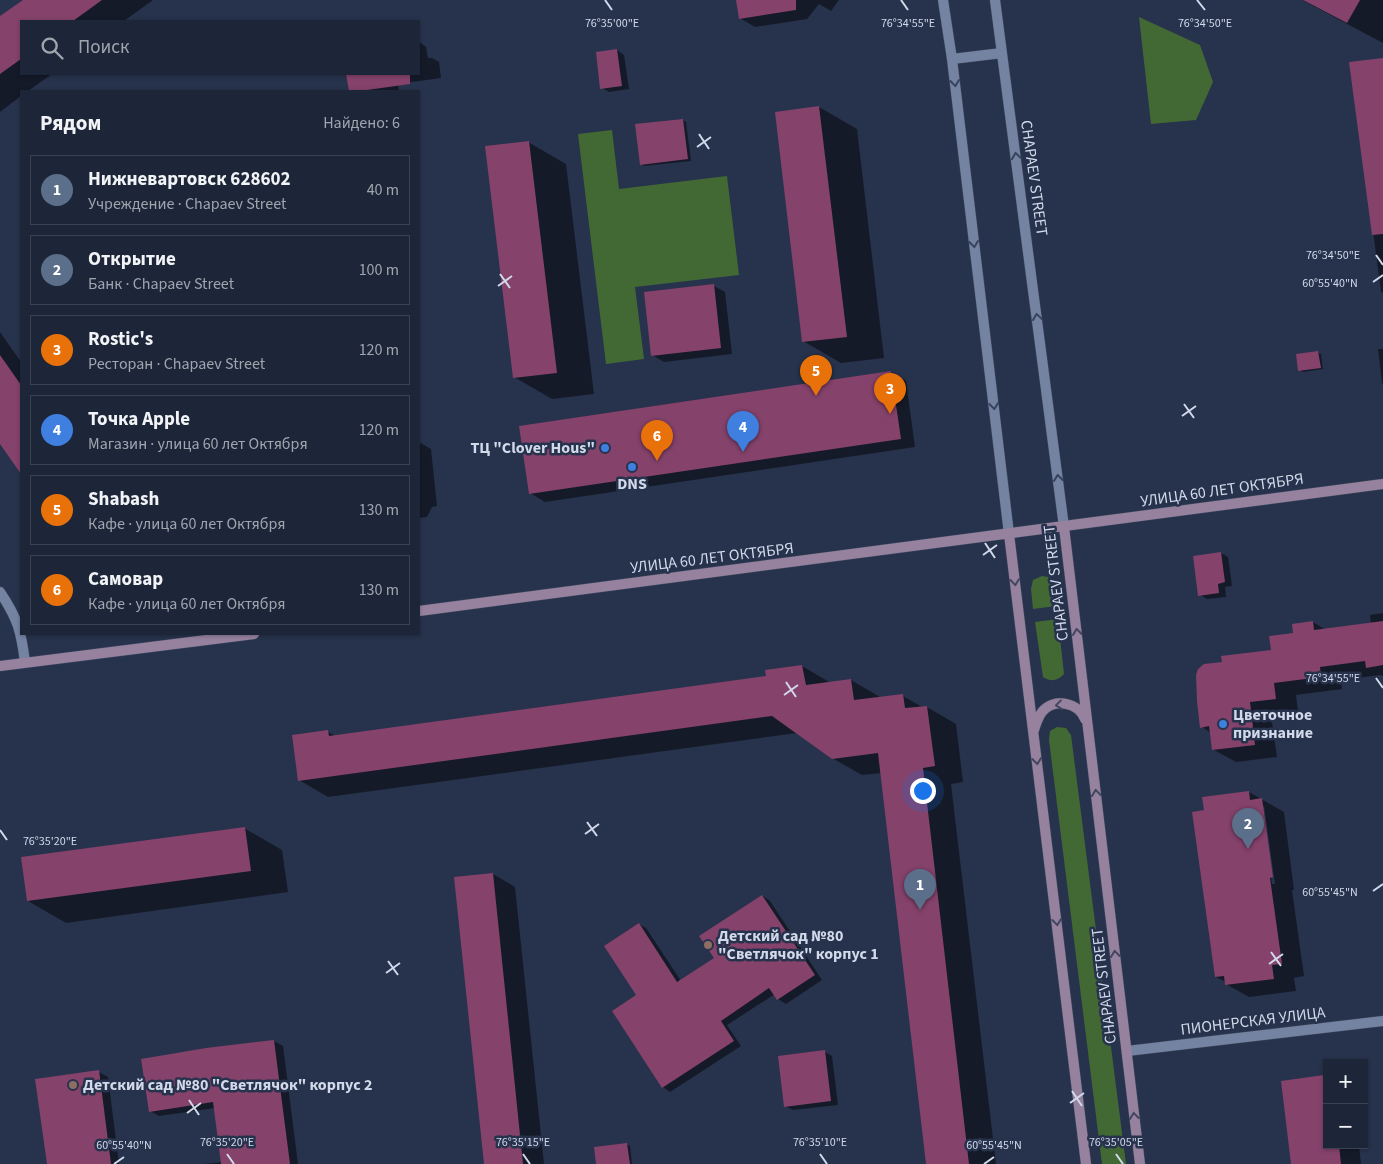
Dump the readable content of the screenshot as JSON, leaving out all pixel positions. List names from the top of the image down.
{
  "streets": {
    "main road": ["CHAPAEV STREET", "УЛИЦА 60 ЛЕТ ОКТЯБРЯ"],
    "street": ["ПИОНЕРСКАЯ УЛИЦА"]
  },
  "crossings": [
    ["CHAPAEV STREET", "УЛИЦА 60 ЛЕТ ОКТЯБРЯ"],
    ["CHAPAEV STREET", "ПИОНЕРСКАЯ УЛИЦА"]
  ],
  "places": [
    "ТЦ \"Clover Hous\"",
    "DNS",
    "Цветочное признание",
    "Детский сад №80 \"Светлячок\" корпус 1",
    "Детский сад №80 \"Светлячок\" корпус 2"
  ],
  "page": {
    "search": "Поиск",
    "heading": ["Рядом", "Найдено: 6"],
    "list": [
      {
        "mark": "1",
        "name": "Нижневартовск 628602",
        "note": "Учреждение · Chapaev Street",
        "value": "40 m"
      },
      {
        "mark": "2",
        "name": "Открытие",
        "note": "Банк · Chapaev Street",
        "value": "100 m"
      },
      {
        "mark": "3",
        "name": "Rostic's",
        "note": "Ресторан · Chapaev Street",
        "value": "120 m"
      },
      {
        "mark": "4",
        "name": "Точка Apple",
        "note": "Магазин · улица 60 лет Октября",
        "value": "120 m"
      },
      {
        "mark": "5",
        "name": "Shabash",
        "note": "Кафе · улица 60 лет Октября",
        "value": "130 m"
      },
      {
        "mark": "6",
        "name": "Самовар",
        "note": "Кафе · улица 60 лет Октября",
        "value": "130 m"
      }
    ],
    "pins": [
      "5",
      "3",
      "4",
      "6",
      "2",
      "1"
    ],
    "map_buttons": ["+", "−"]
  },
  "coordinates": [
    "76°35'00\"E",
    "76°34'50\"E",
    "76°34'55\"E",
    "60°55'40\"N",
    "76°35'20\"E",
    "60°55'45\"N",
    "76°35'15\"E",
    "76°35'10\"E",
    "76°35'05\"E"
  ]
}
